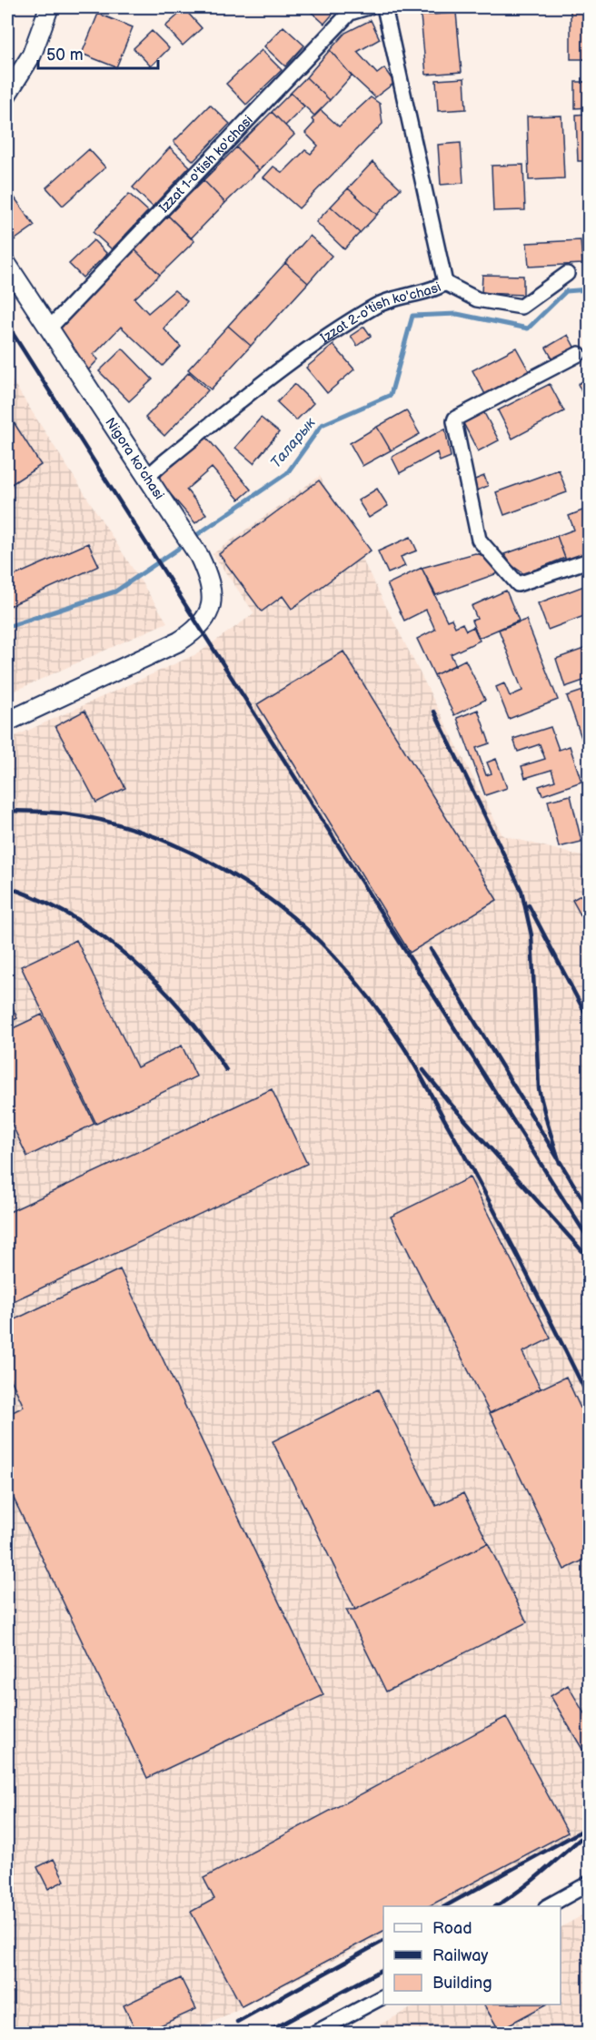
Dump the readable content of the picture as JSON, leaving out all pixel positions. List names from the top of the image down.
{
  "streets": {
    "street": ["Izzat 1-o'tish ko'chasi", "Izzat 2-o'tish ko'chasi", "Nigora ko'chasi"]
  },
  "crossings": [
    ["Izzat 1-o'tish ko'chasi", "Nigora ko'chasi"],
    ["Izzat 2-o'tish ko'chasi", "Nigora ko'chasi"]
  ],
  "water": ["Таларык"],
  "legend": ["Road", "Railway", "Building"],
  "scale_bar": "50 m"
}
